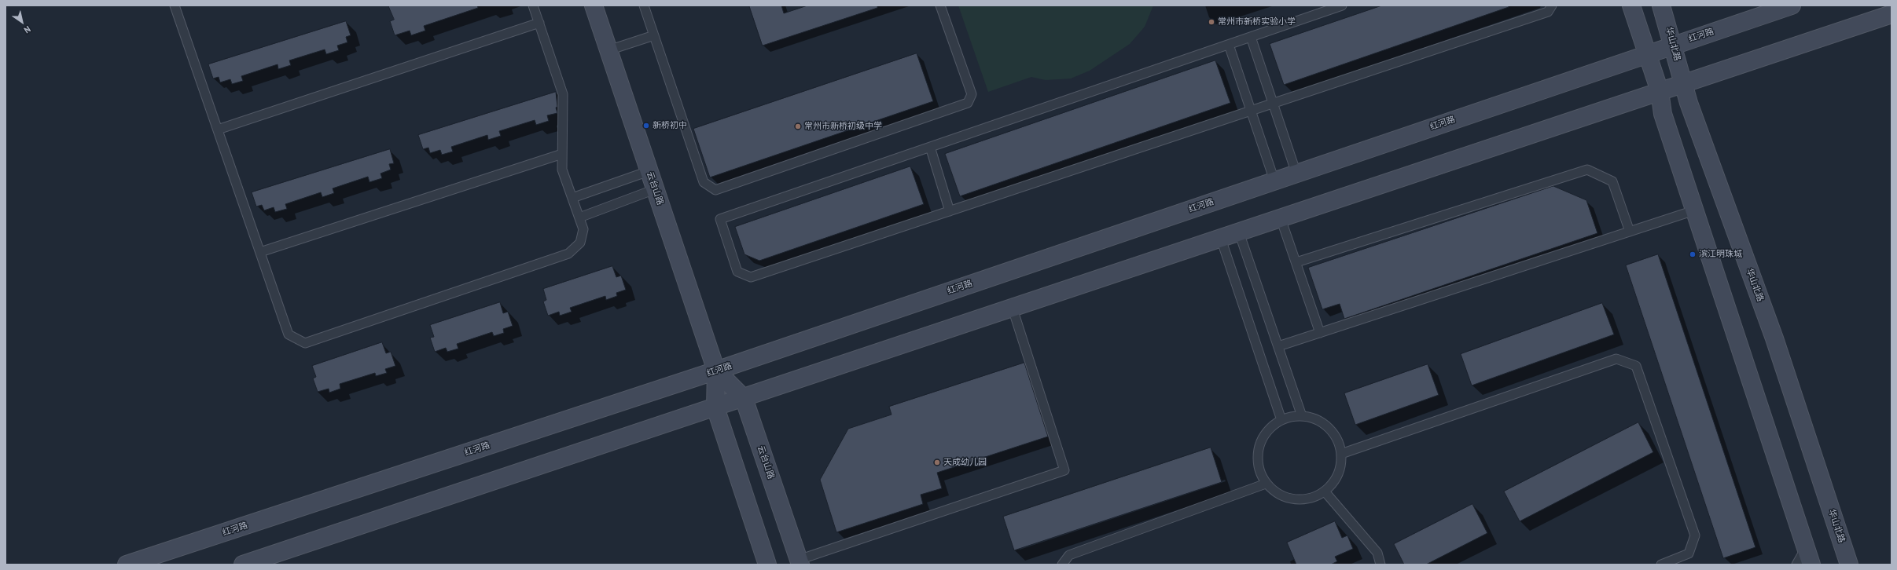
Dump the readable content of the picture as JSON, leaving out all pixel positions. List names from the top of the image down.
{
  "streets": {
    "street": ["红河路", "华山北路", "云台山路"]
  },
  "crossings": [
    ["红河路", "华山北路"],
    ["红河路", "云台山路"]
  ],
  "places": [
    "常州市新桥实验小学",
    "新桥初中",
    "常州市新桥初级中学",
    "滨江明珠城",
    "天成幼儿园"
  ],
  "north": "bottom right"
}
